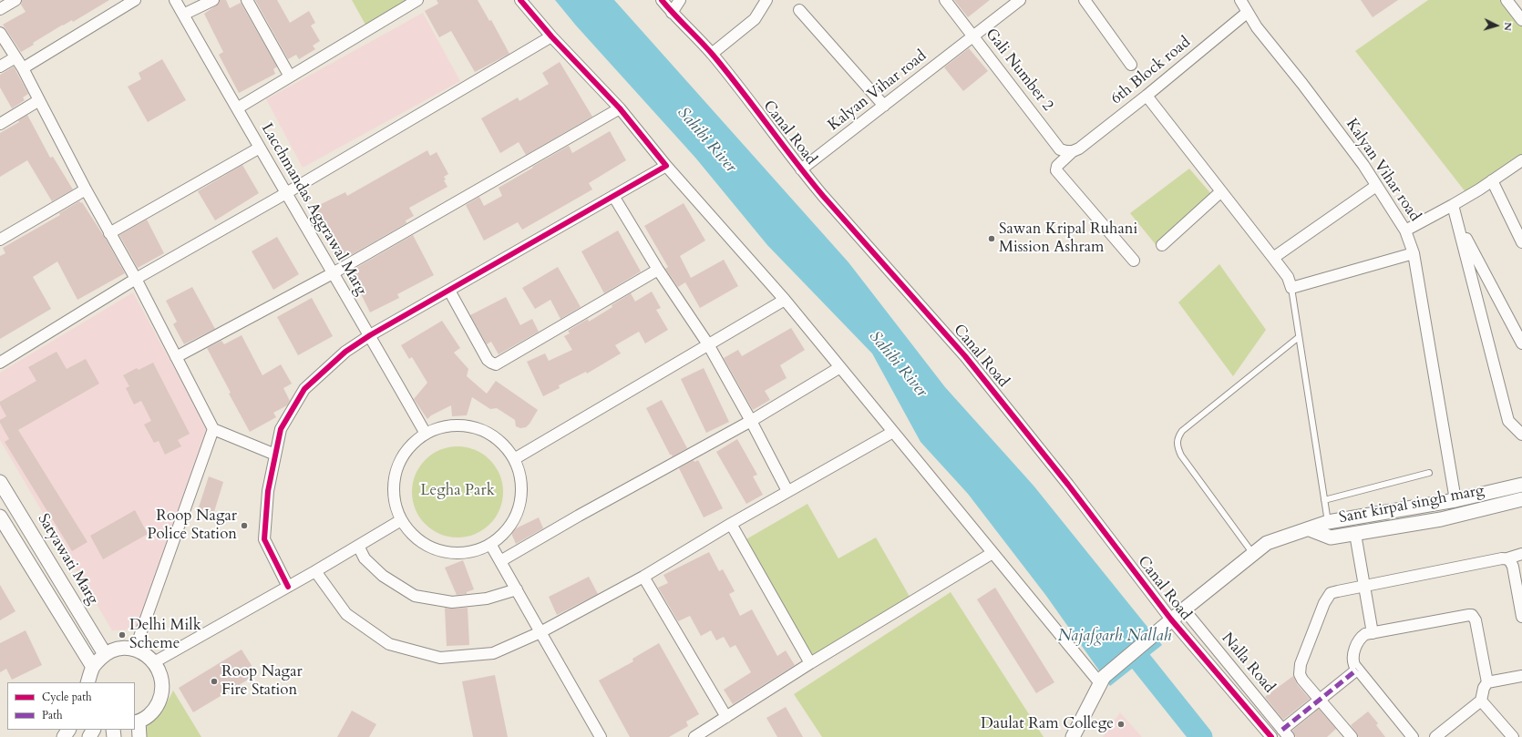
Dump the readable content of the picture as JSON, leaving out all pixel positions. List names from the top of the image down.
{
  "streets": {
    "street": [
      "Gali Number 2",
      "6th Block road",
      "Kalyan Vihar road",
      "Canal Road",
      "Lacchmandas Aggrawal Marg",
      "Sant kirpal singh marg",
      "Satyawati Marg",
      "Nalla Road"
    ]
  },
  "crossings": [
    ["Gali Number 2", "6th Block road"],
    ["Gali Number 2", "Kalyan Vihar road"],
    ["6th Block road", "Kalyan Vihar road"],
    ["Kalyan Vihar road", "Canal Road"],
    ["Kalyan Vihar road", "Sant kirpal singh marg"],
    ["Canal Road", "Sant kirpal singh marg"],
    ["Sant kirpal singh marg", "Nalla Road"]
  ],
  "water": ["Sahibi River", "Najafgarh Nallah"],
  "parks": ["Legha Park"],
  "places": [
    "Sawan Kripal Ruhani Mission Ashram",
    "Roop Nagar Police Station",
    "Delhi Milk Scheme",
    "Roop Nagar Fire Station",
    "Daulat Ram College"
  ],
  "legend": ["Cycle path", "Path"],
  "north": "right"
}
